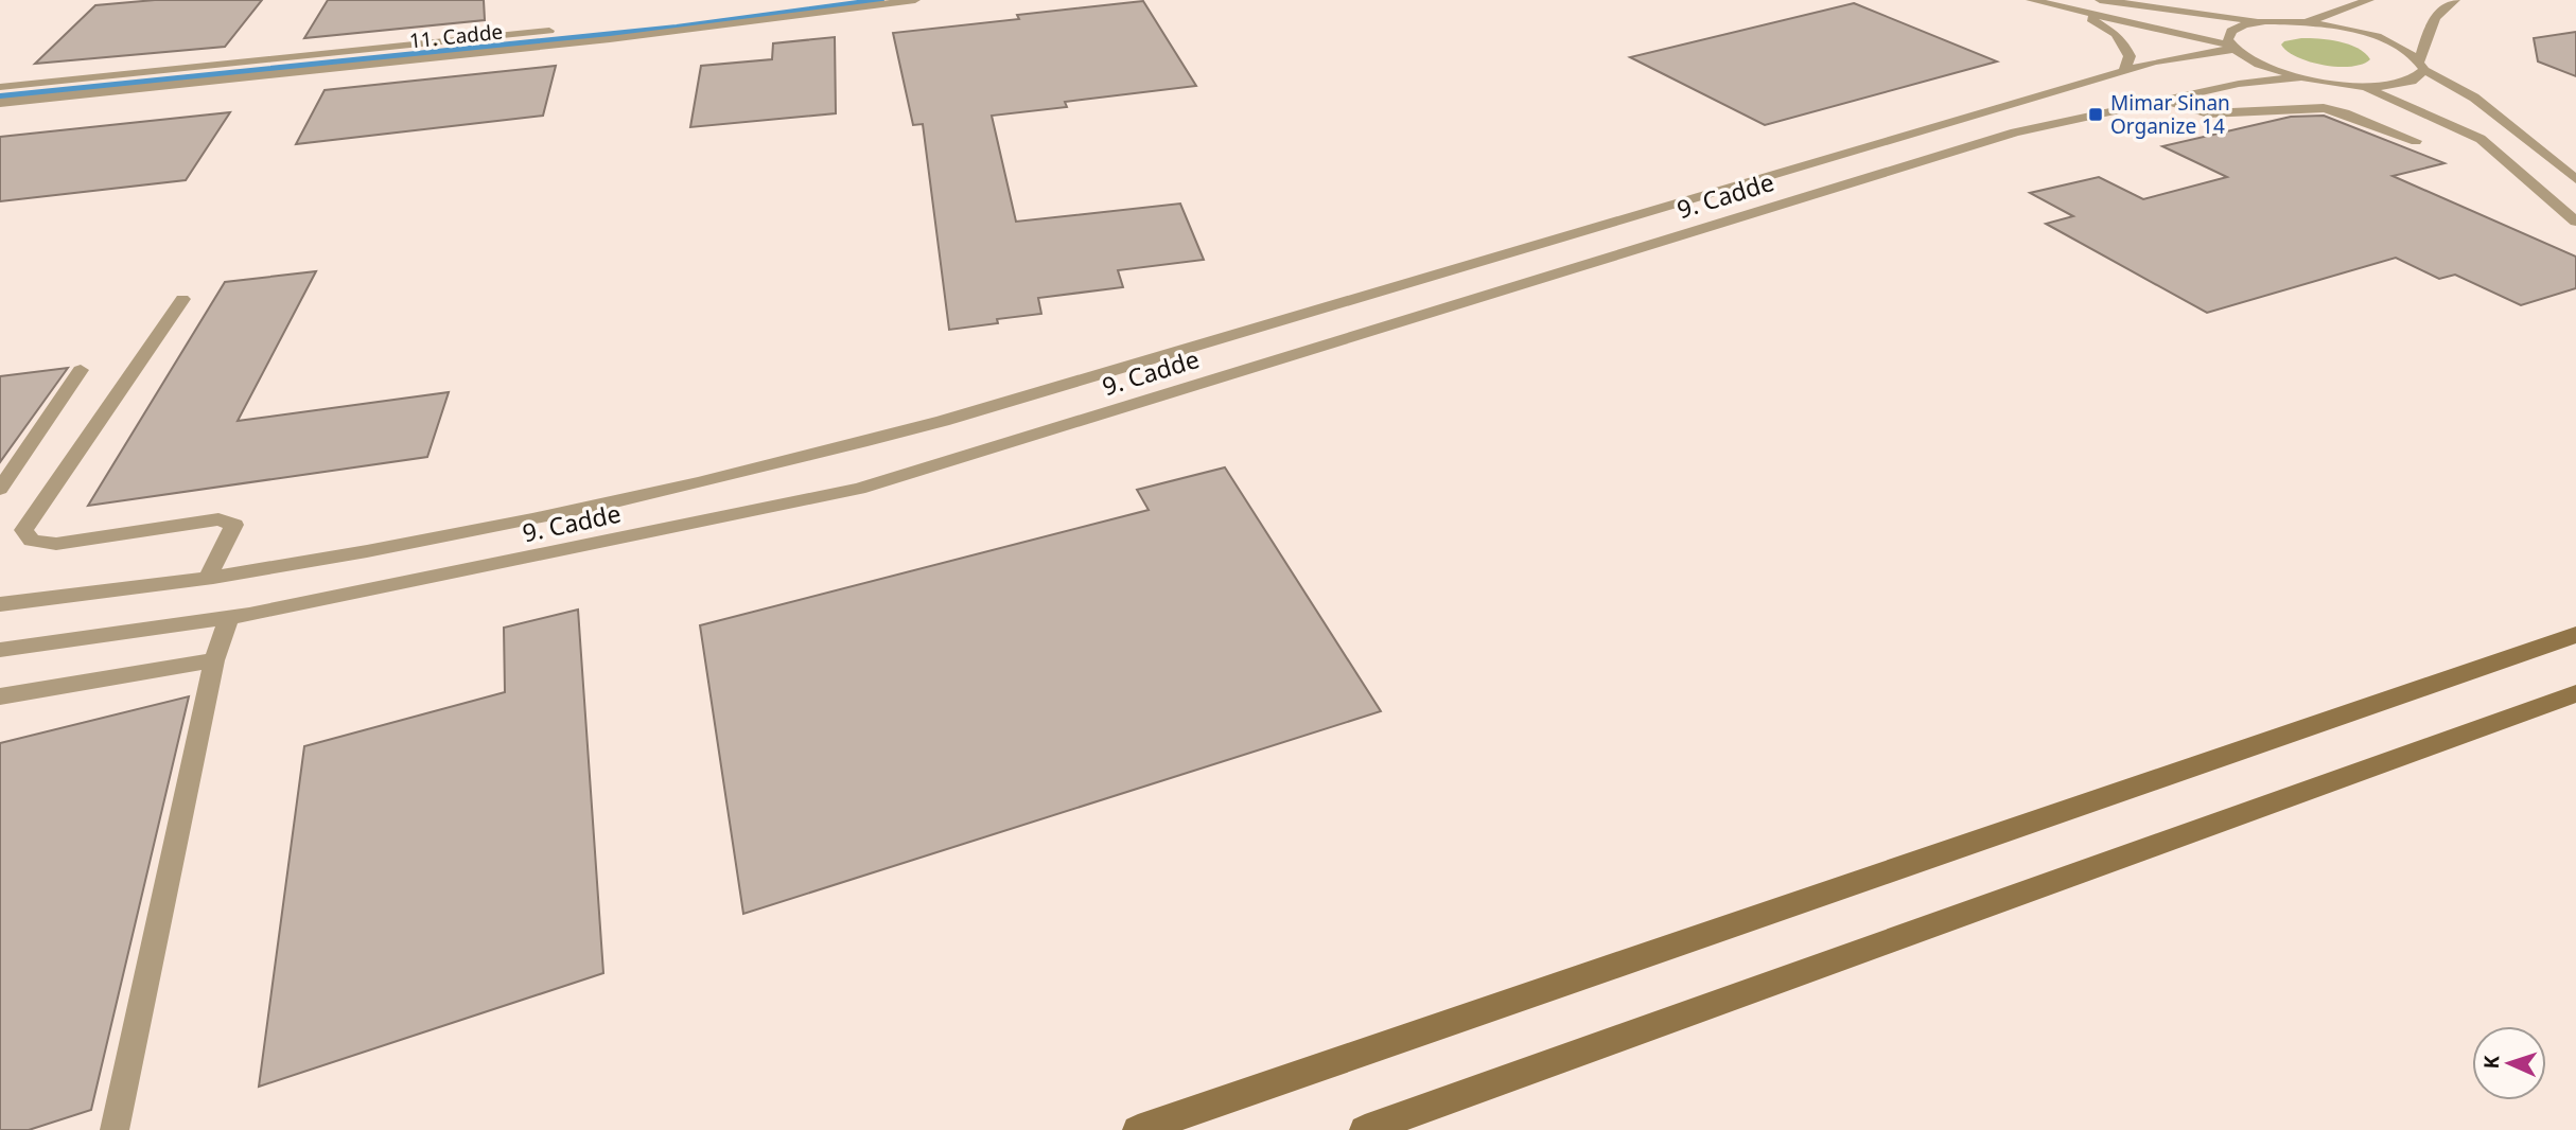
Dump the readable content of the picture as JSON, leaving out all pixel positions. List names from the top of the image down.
{
  "streets": {
    "lane": ["11. Cadde", "9. Cadde"]
  },
  "places": {
    "transit": ["Mimar Sinan Organize 14"]
  },
  "north": "left"
}
